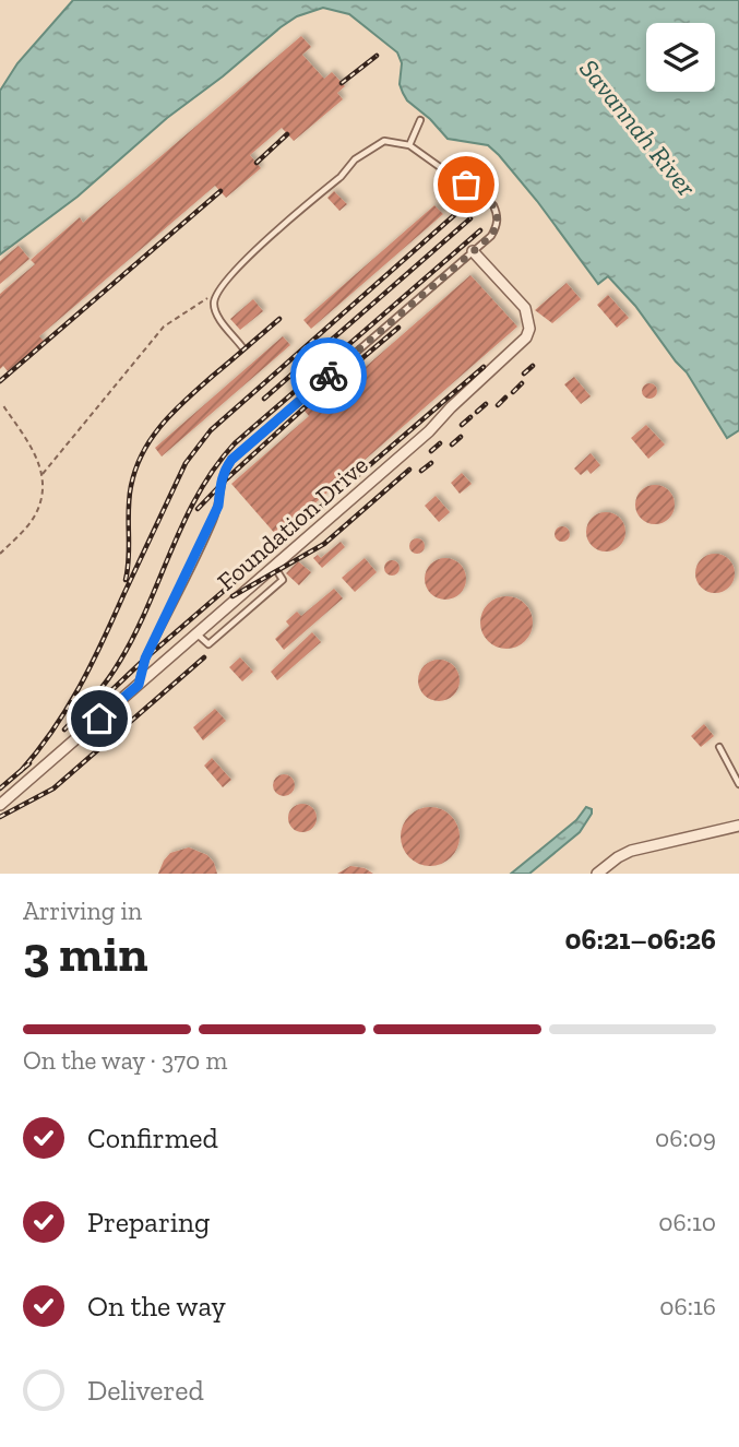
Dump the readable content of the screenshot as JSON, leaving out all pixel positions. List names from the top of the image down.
{
  "streets": {
    "street": ["Foundation Drive"]
  },
  "water": ["Savannah River"],
  "page": {
    "heading": ["3 min", "Arriving in", "06:21–06:26"],
    "bar": "On the way · 370 m",
    "list": [
      ["Confirmed", "06:09"],
      ["Preparing", "06:10"],
      ["On the way", "06:16"],
      "Delivered"
    ]
  }
}
